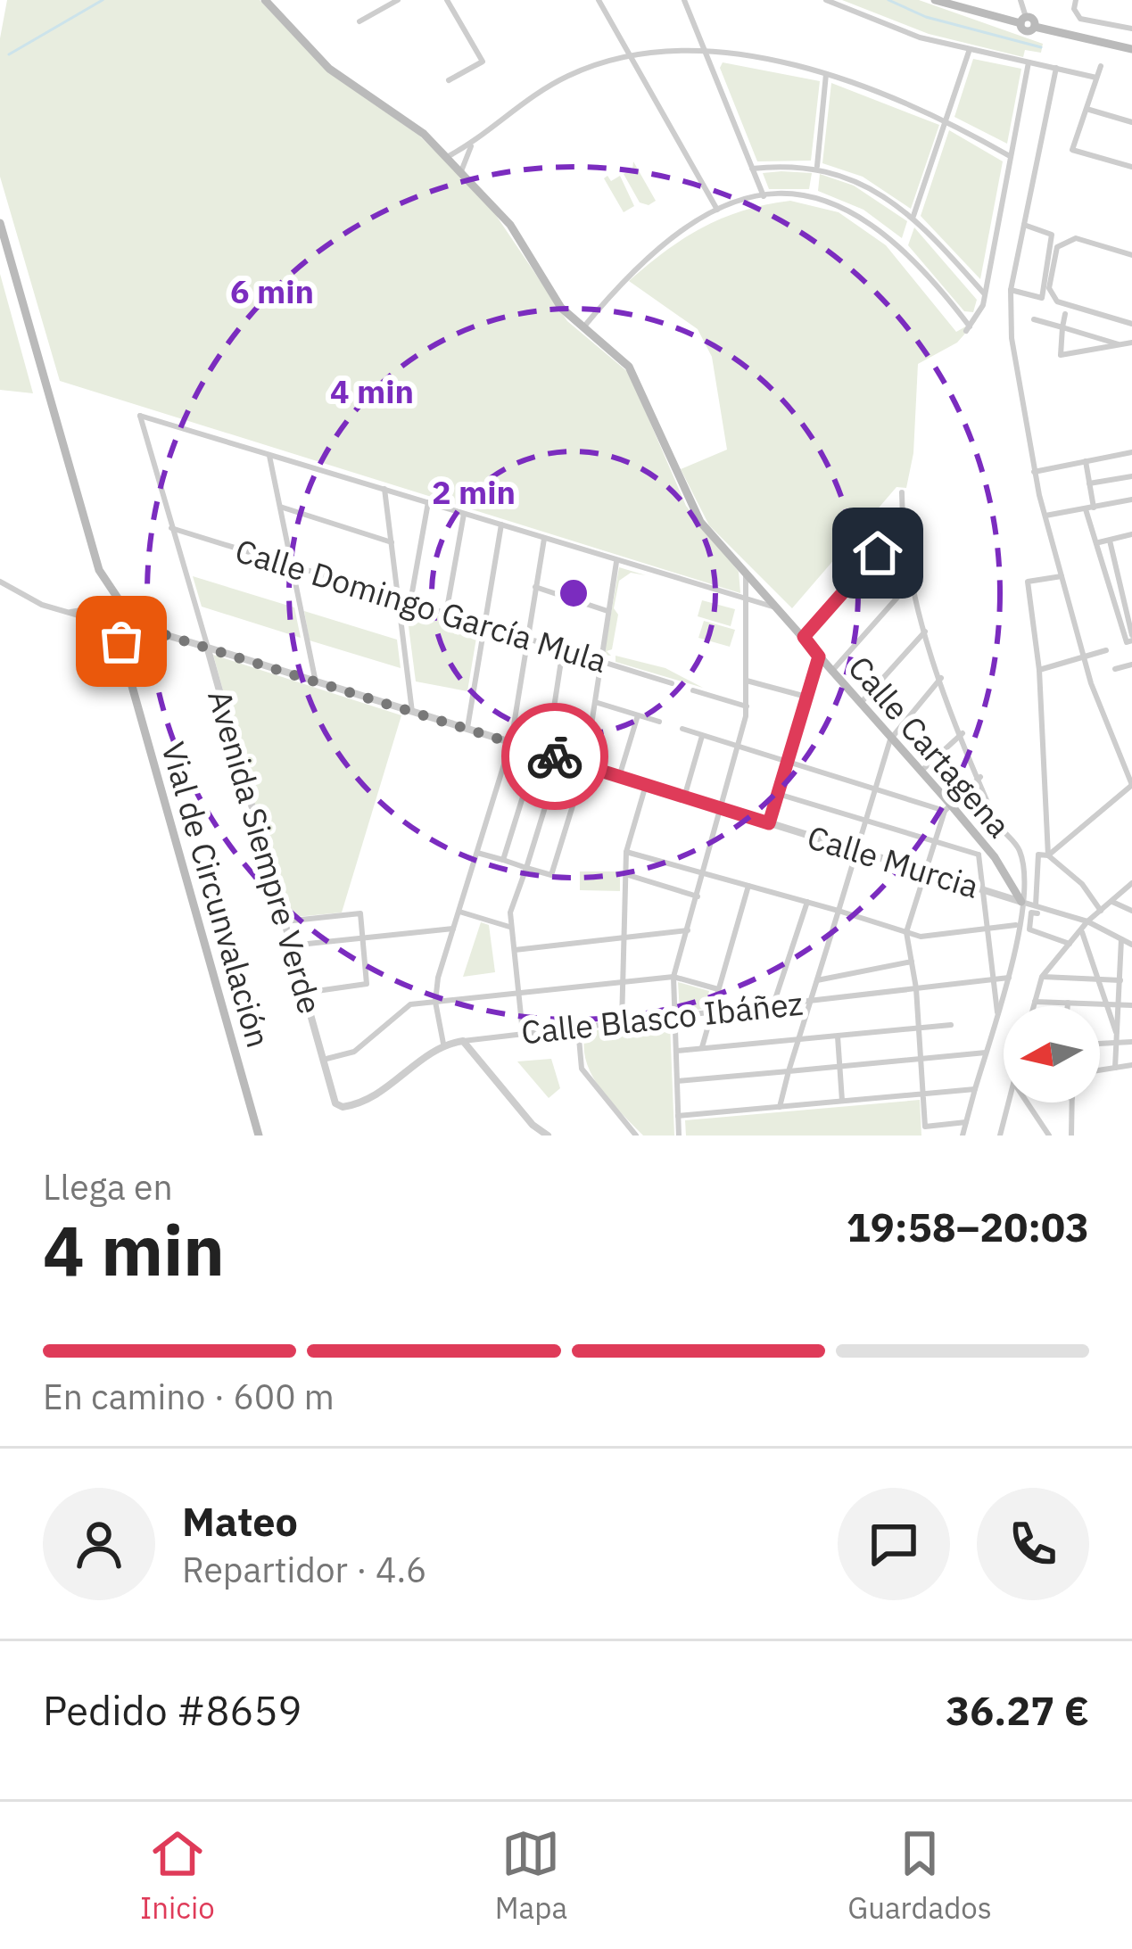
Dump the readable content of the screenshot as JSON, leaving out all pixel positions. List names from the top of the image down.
{
  "streets": {
    "main road": ["Calle Cartagena", "Vial de Circunvalación"],
    "street": [
      "Calle Domingo García Mula",
      "Avenida Siempre Verde",
      "Calle Murcia",
      "Calle Blasco Ibáñez"
    ]
  },
  "crossings": [
    ["Calle Domingo García Mula", "Avenida Siempre Verde"],
    ["Calle Cartagena", "Calle Murcia"],
    ["Avenida Siempre Verde", "Calle Murcia"],
    ["Avenida Siempre Verde", "Calle Blasco Ibáñez"],
    ["Calle Murcia", "Vial de Circunvalación"]
  ],
  "north": "left",
  "page": {
    "heading": ["4 min", "Llega en", "19:58–20:03"],
    "panel": [
      "Mateo",
      "Repartidor · 4.6",
      "Pedido #8659",
      "36.27 €"
    ],
    "bar": "En camino · 600 m",
    "tabs": ["Inicio", "Mapa", "Guardados"]
  },
  "rings": ["6 min", "4 min", "2 min"]
}
